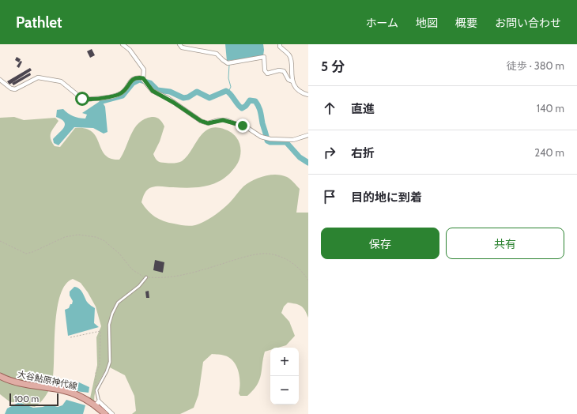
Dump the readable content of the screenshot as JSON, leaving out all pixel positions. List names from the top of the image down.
{
  "streets": {
    "main road": ["大谷鮎原神代線"]
  },
  "scale_bar": "100 m",
  "page": {
    "header": "Pathlet",
    "nav": [
      "ホーム",
      "地図",
      "概要",
      "お問い合わせ"
    ],
    "heading": ["5 分", "徒歩 · 380 m"],
    "list": [
      ["直進", "140 m"],
      ["右折", "240 m"],
      "目的地に到着"
    ],
    "buttons": ["保存", "共有"],
    "map_buttons": ["+", "−"],
    "scale": "100 m"
  }
}
